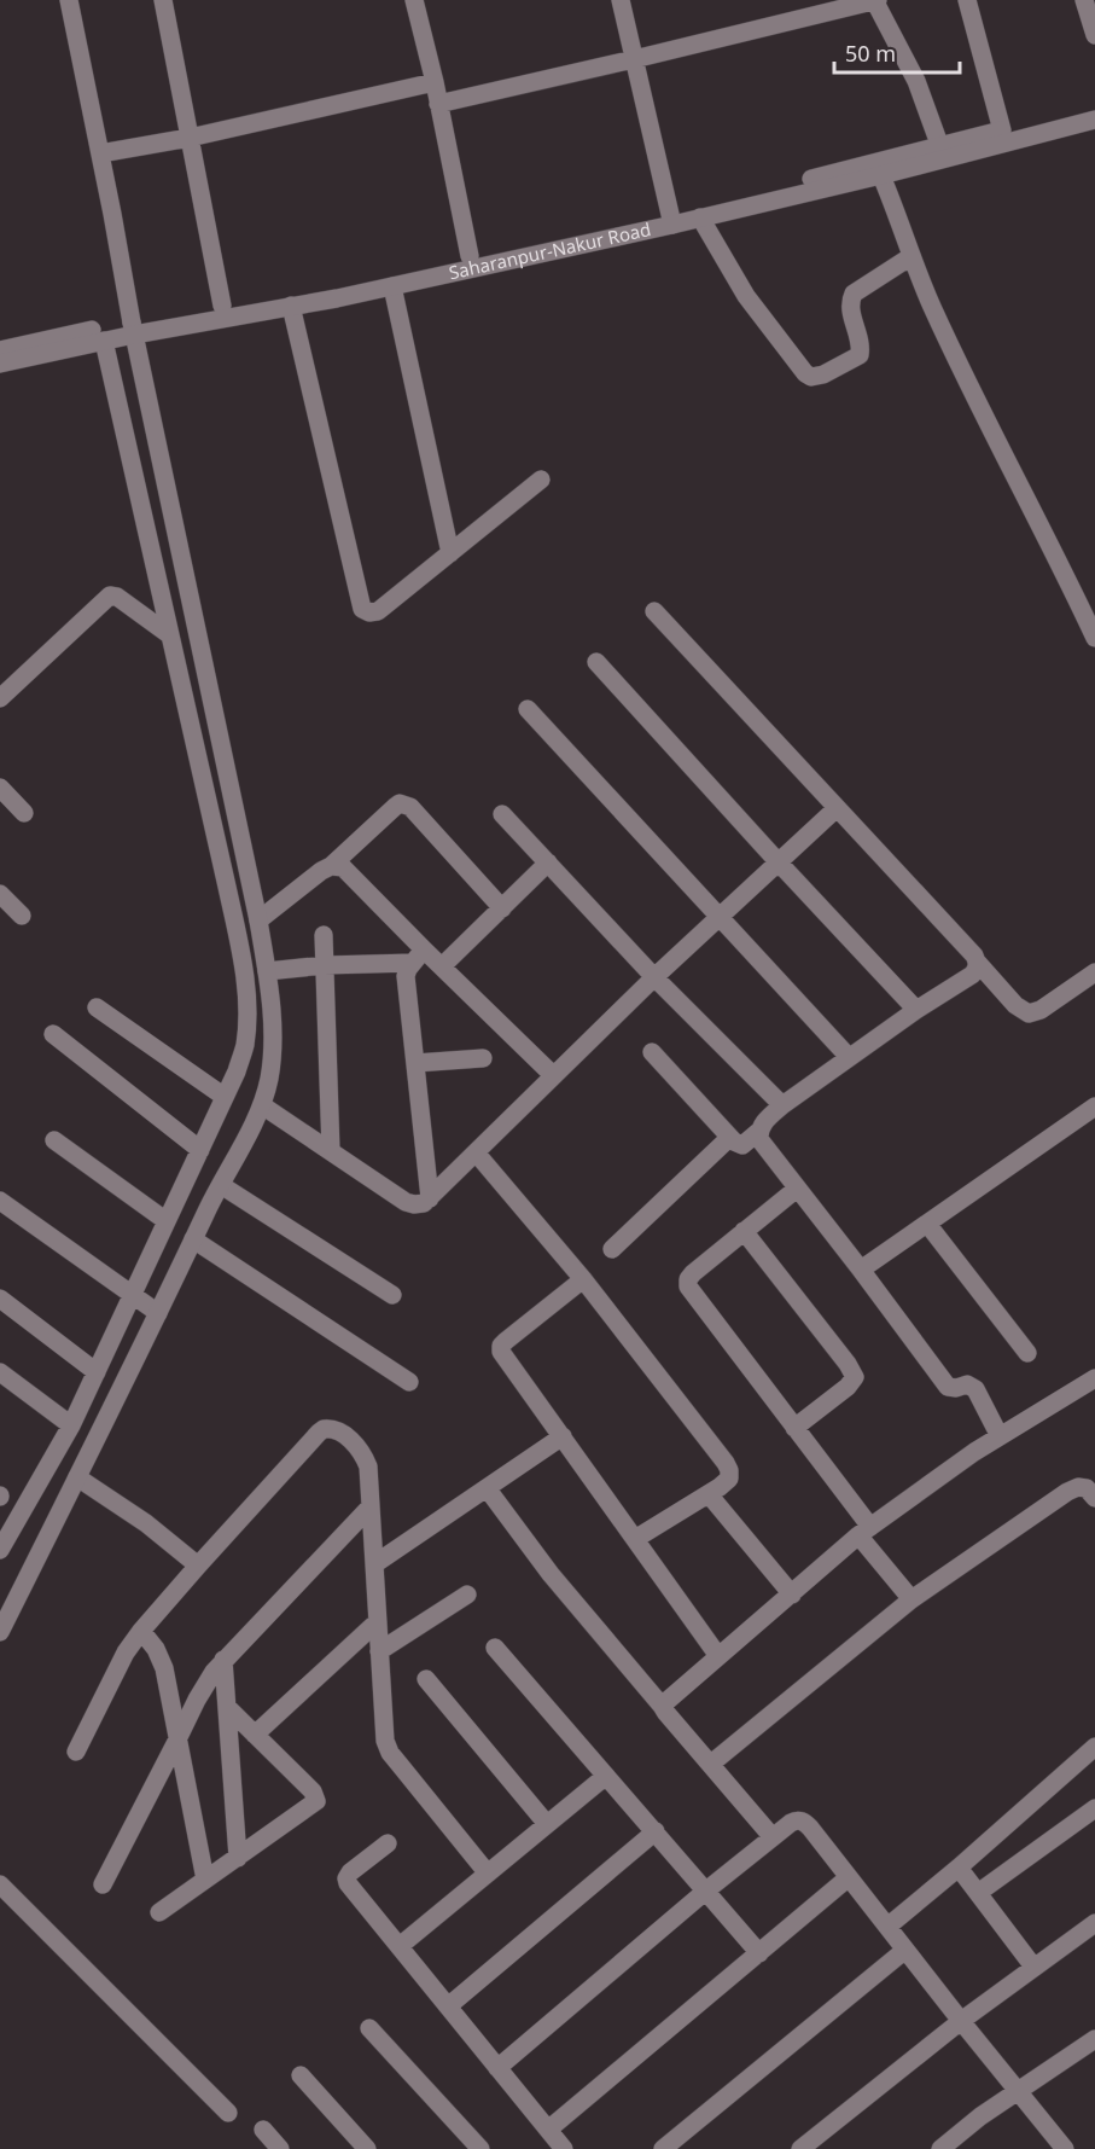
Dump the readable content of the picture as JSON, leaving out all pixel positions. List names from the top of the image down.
{
  "streets": {
    "street": ["Saharanpur-Nakur Road"]
  },
  "scale_bar": "50 m"
}
